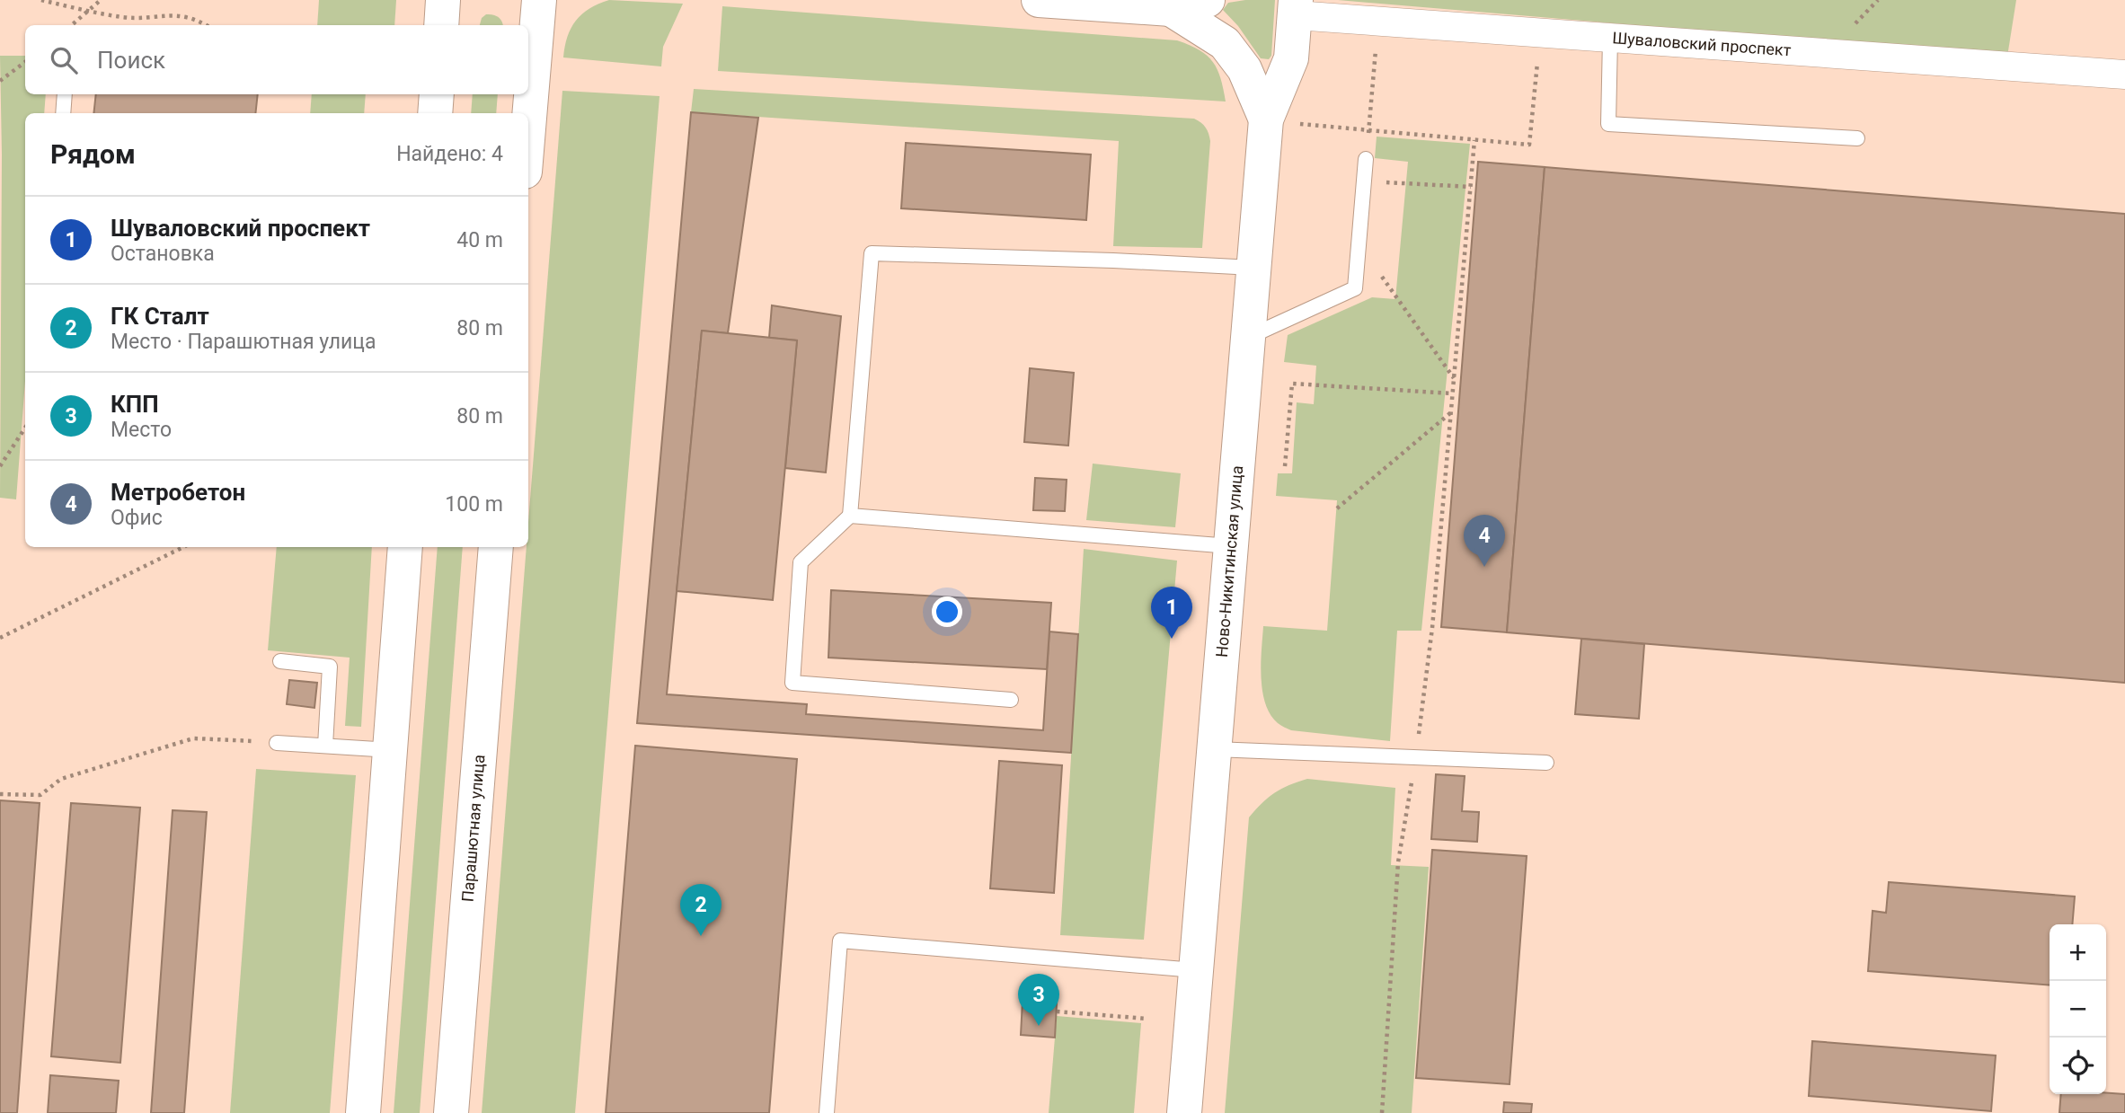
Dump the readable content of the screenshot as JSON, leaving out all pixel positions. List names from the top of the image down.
{
  "streets": {
    "street": ["Шуваловский проспект", "Ново-Никитинская улица", "Парашютная улица"]
  },
  "crossings": [
    ["Шуваловский проспект", "Ново-Никитинская улица"]
  ],
  "page": {
    "search": "Поиск",
    "heading": ["Рядом", "Найдено: 4"],
    "list": [
      {
        "mark": "1",
        "name": "Шуваловский проспект",
        "note": "Остановка",
        "value": "40 m"
      },
      {
        "mark": "2",
        "name": "ГК Сталт",
        "note": "Место · Парашютная улица",
        "value": "80 m"
      },
      {
        "mark": "3",
        "name": "КПП",
        "note": "Место",
        "value": "80 m"
      },
      {
        "mark": "4",
        "name": "Метробетон",
        "note": "Офис",
        "value": "100 m"
      }
    ],
    "pins": [
      "4",
      "1",
      "2",
      "3"
    ],
    "map_buttons": ["+", "−"]
  }
}
